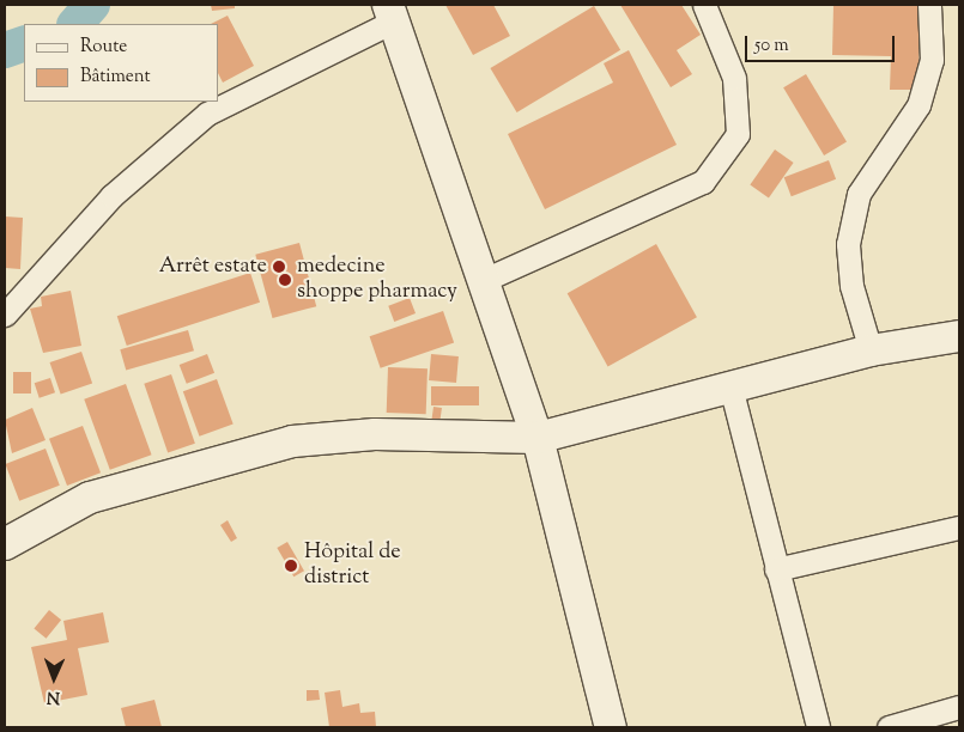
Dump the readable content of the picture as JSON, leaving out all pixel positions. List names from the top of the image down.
{
  "places": ["Arrêt estate", "medecine shoppe pharmacy", "Hôpital de district"],
  "legend": ["Route", "Bâtiment"],
  "scale_bar": "50 m",
  "north": "bottom"
}
